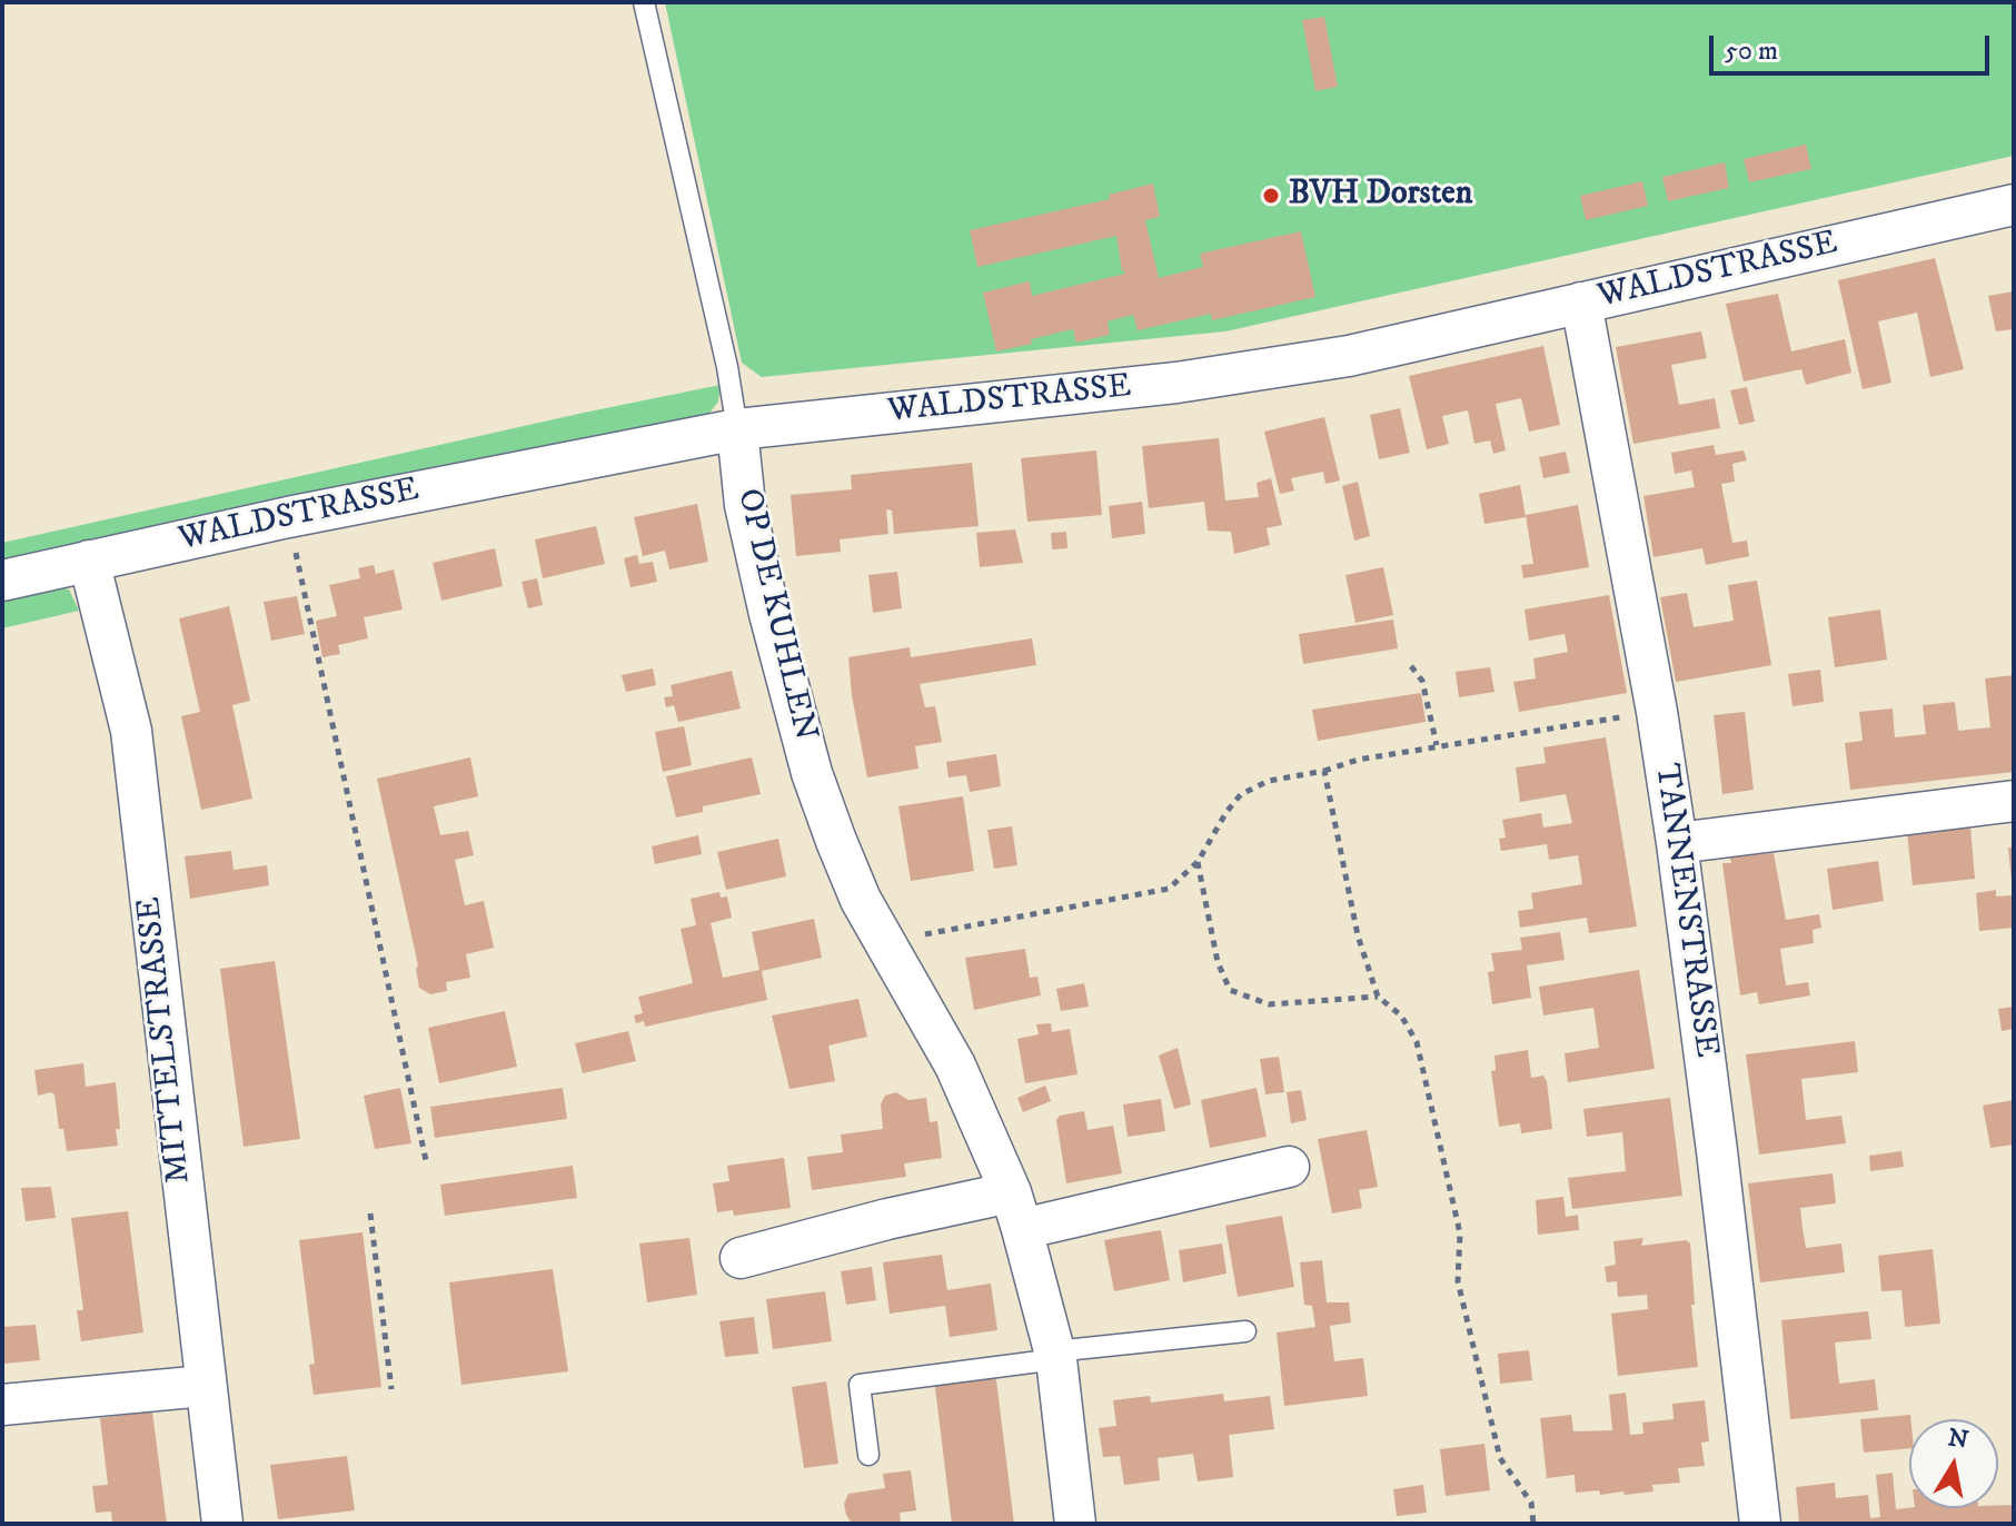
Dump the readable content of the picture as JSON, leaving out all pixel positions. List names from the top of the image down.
{
  "streets": {
    "street": [
      "WALDSTRASSE",
      "OP DE KUHLEN",
      "TANNENSTRASSE",
      "MITTELSTRASSE"
    ]
  },
  "crossings": [
    ["WALDSTRASSE", "OP DE KUHLEN"],
    ["WALDSTRASSE", "TANNENSTRASSE"],
    ["WALDSTRASSE", "MITTELSTRASSE"]
  ],
  "places": ["BVH Dorsten"],
  "scale_bar": "50 m",
  "north": "top"
}
